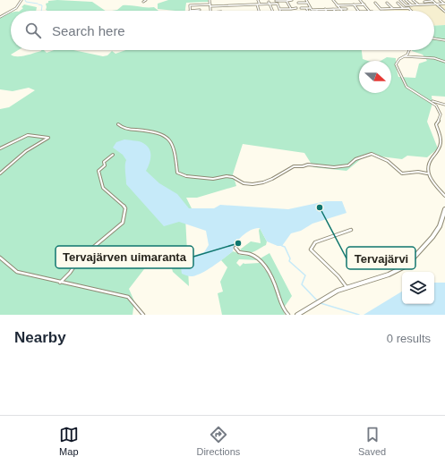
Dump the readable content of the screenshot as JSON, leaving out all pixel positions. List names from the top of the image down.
{
  "places": ["Tervajärvi", "Tervajärven uimaranta"],
  "north": "right",
  "page": {
    "search": "Search here",
    "heading": ["Nearby", "0 results"],
    "nav": ["Map", "Directions", "Saved"]
  }
}
